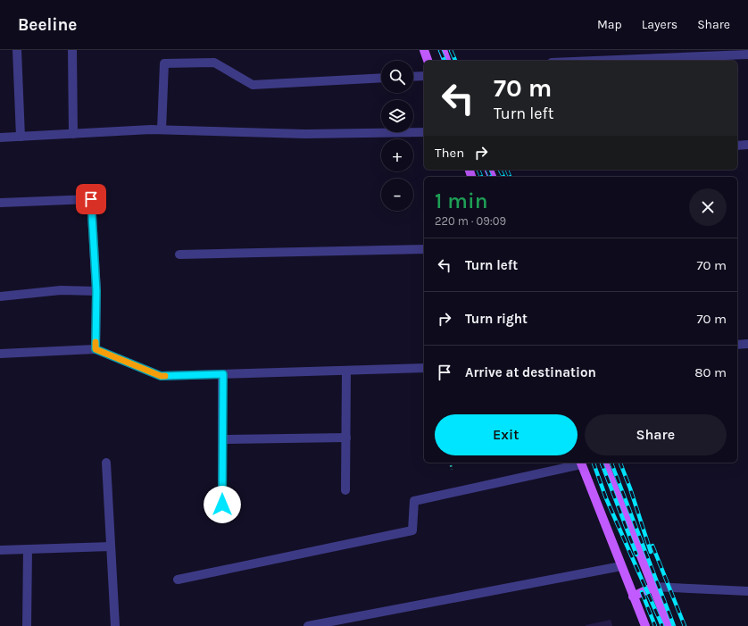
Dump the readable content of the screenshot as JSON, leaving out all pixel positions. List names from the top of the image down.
{
  "page": {
    "header": "Beeline",
    "nav": ["Map", "Layers", "Share"],
    "map_buttons": ["+", "−"],
    "turn": ["70 m", "Turn left"],
    "then": "Then",
    "heading": ["1 min", "220 m · 09:09"],
    "list": [
      {
        "name": "Turn left",
        "value": "70 m"
      },
      {
        "name": "Turn right",
        "value": "70 m"
      },
      {
        "name": "Arrive at destination",
        "value": "80 m"
      }
    ],
    "buttons": ["Exit", "Share"]
  }
}
